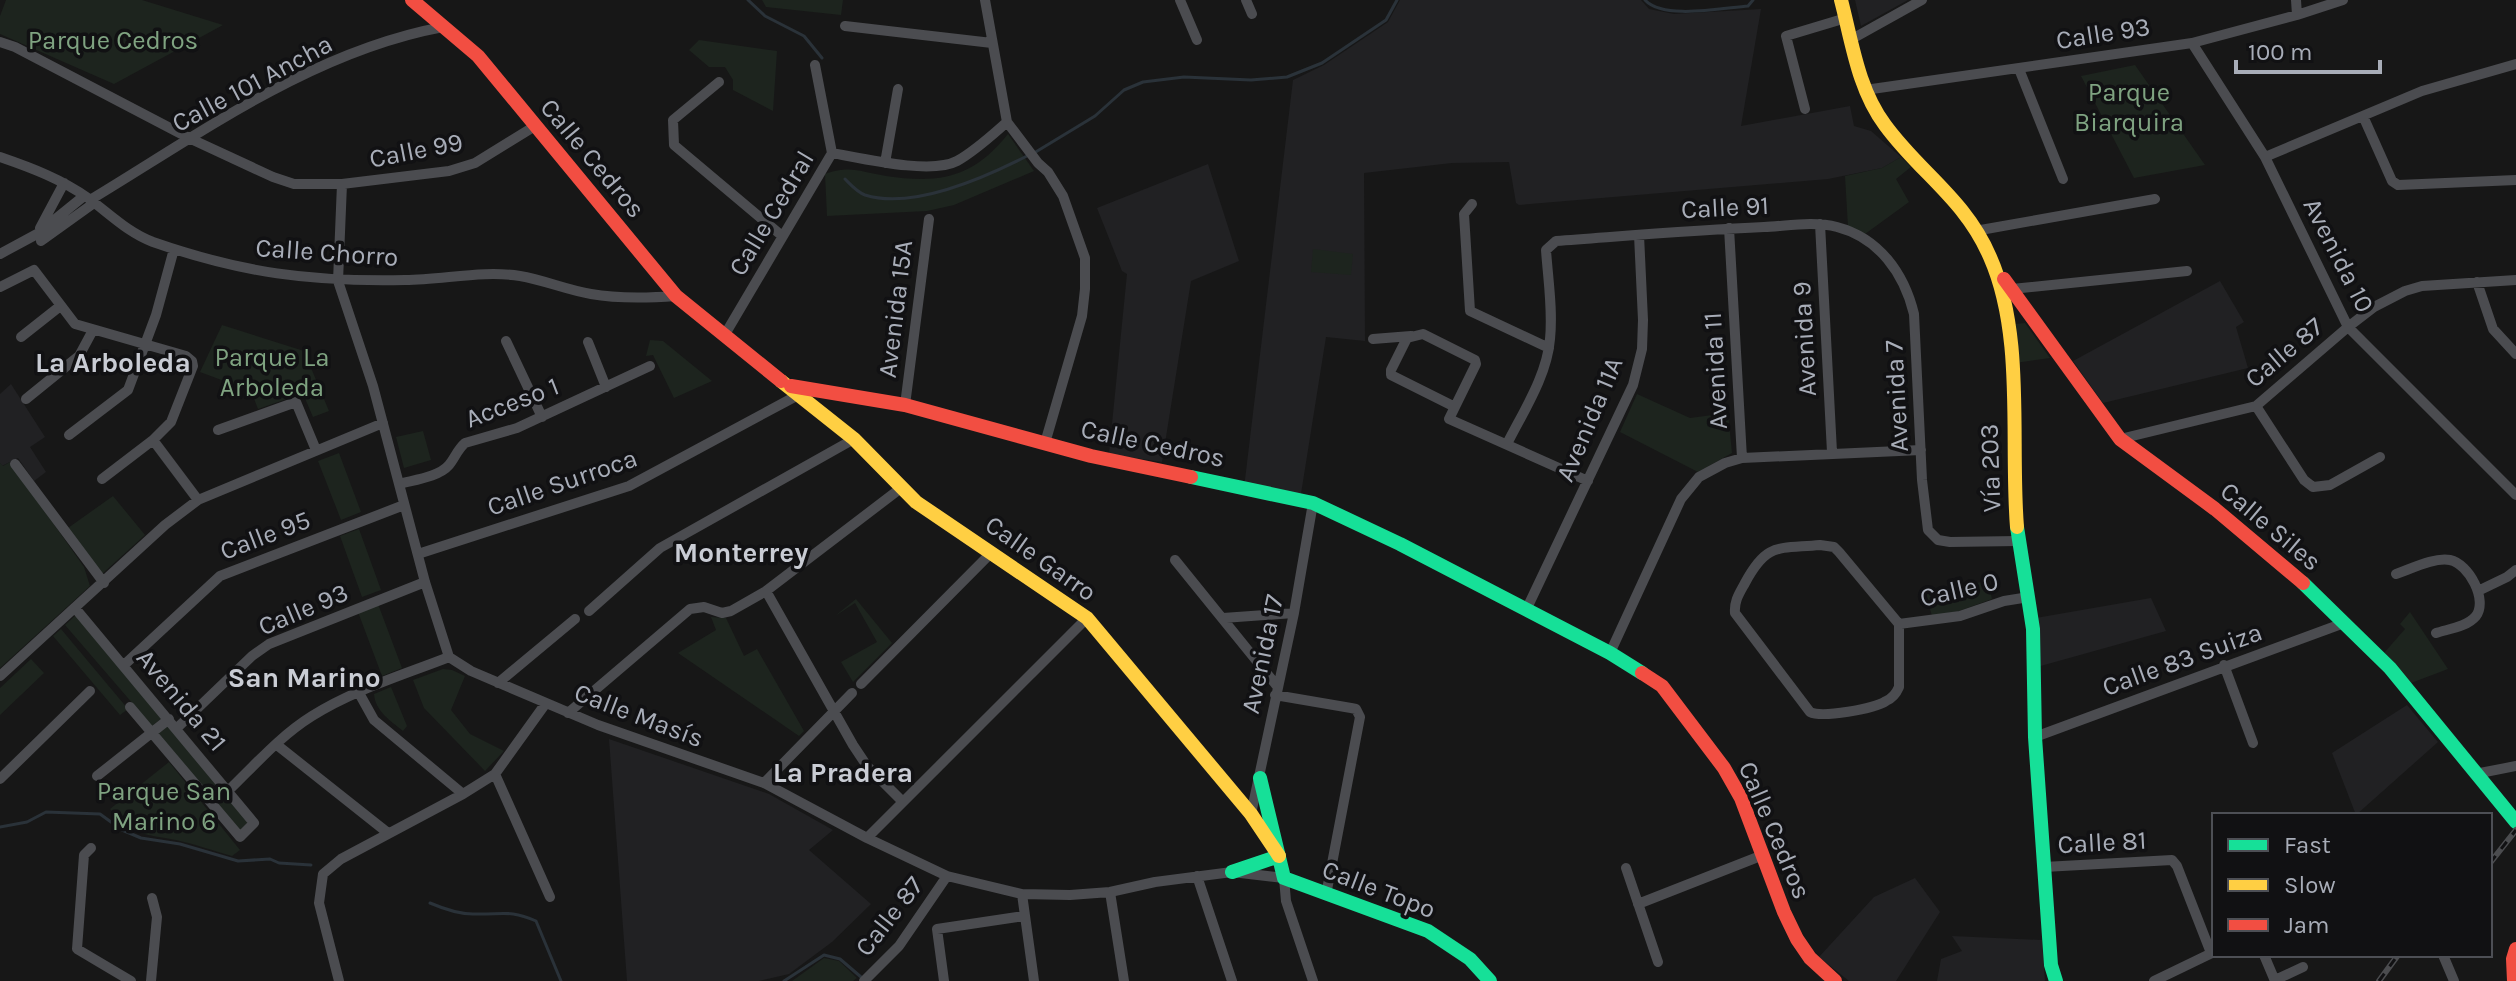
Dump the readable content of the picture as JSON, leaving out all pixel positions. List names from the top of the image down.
{
  "streets": {
    "street": [
      "Calle 93",
      "Calle 101 Ancha",
      "Calle 99",
      "Calle Cedros",
      "Calle 91",
      "Calle Cedral",
      "Calle Chorro",
      "Avenida 10",
      "Avenida 15A",
      "Avenida 9",
      "Calle 87",
      "Avenida 11",
      "Avenida 7",
      "Acceso 1",
      "Avenida 11A",
      "Vía 203",
      "Calle Surroca",
      "Calle Siles",
      "Calle 95",
      "Calle Garro",
      "Calle 0",
      "Avenida 17",
      "Calle 83 Suiza",
      "Avenida 21",
      "Calle Masís",
      "Calle 81",
      "Calle Topo"
    ]
  },
  "crossings": [
    ["Calle 93", "Avenida 10"],
    ["Calle 93", "Vía 203"],
    ["Calle 93", "Avenida 21"],
    ["Calle 101 Ancha", "Calle 99"],
    ["Calle 101 Ancha", "Calle Cedros"],
    ["Calle 101 Ancha", "Calle Chorro"],
    ["Calle 99", "Calle Cedros"],
    ["Calle Cedros", "Calle Cedral"],
    ["Calle Cedros", "Calle Chorro"],
    ["Calle Cedros", "Avenida 15A"],
    ["Calle Cedros", "Avenida 11"],
    ["Calle Cedros", "Avenida 11A"],
    ["Calle Cedros", "Calle Surroca"],
    ["Calle Cedros", "Calle Garro"],
    ["Calle Cedros", "Avenida 17"],
    ["Calle 91", "Avenida 9"],
    ["Calle 91", "Avenida 11"],
    ["Calle 91", "Avenida 7"],
    ["Calle 91", "Avenida 11A"],
    ["Avenida 10", "Calle 87"],
    ["Calle 87", "Calle Siles"],
    ["Calle 87", "Calle Masís"],
    ["Avenida 7", "Vía 203"],
    ["Vía 203", "Calle Siles"],
    ["Vía 203", "Calle 0"],
    ["Vía 203", "Calle 83 Suiza"],
    ["Vía 203", "Calle 81"],
    ["Calle Surroca", "Calle Garro"],
    ["Calle Siles", "Calle 83 Suiza"],
    ["Calle 95", "Avenida 21"],
    ["Calle Garro", "Avenida 17"],
    ["Calle Garro", "Calle Masís"],
    ["Calle Garro", "Calle Topo"],
    ["Calle Masís", "Calle Topo"]
  ],
  "districts": [
    "La Arboleda",
    "Monterrey",
    "San Marino",
    "La Pradera"
  ],
  "parks": [
    "Parque Cedros",
    "Parque Biarquira",
    "Parque La Arboleda",
    "Parque San Marino 6"
  ],
  "legend": ["Fast", "Slow", "Jam"],
  "scale_bar": "100 m"
}
